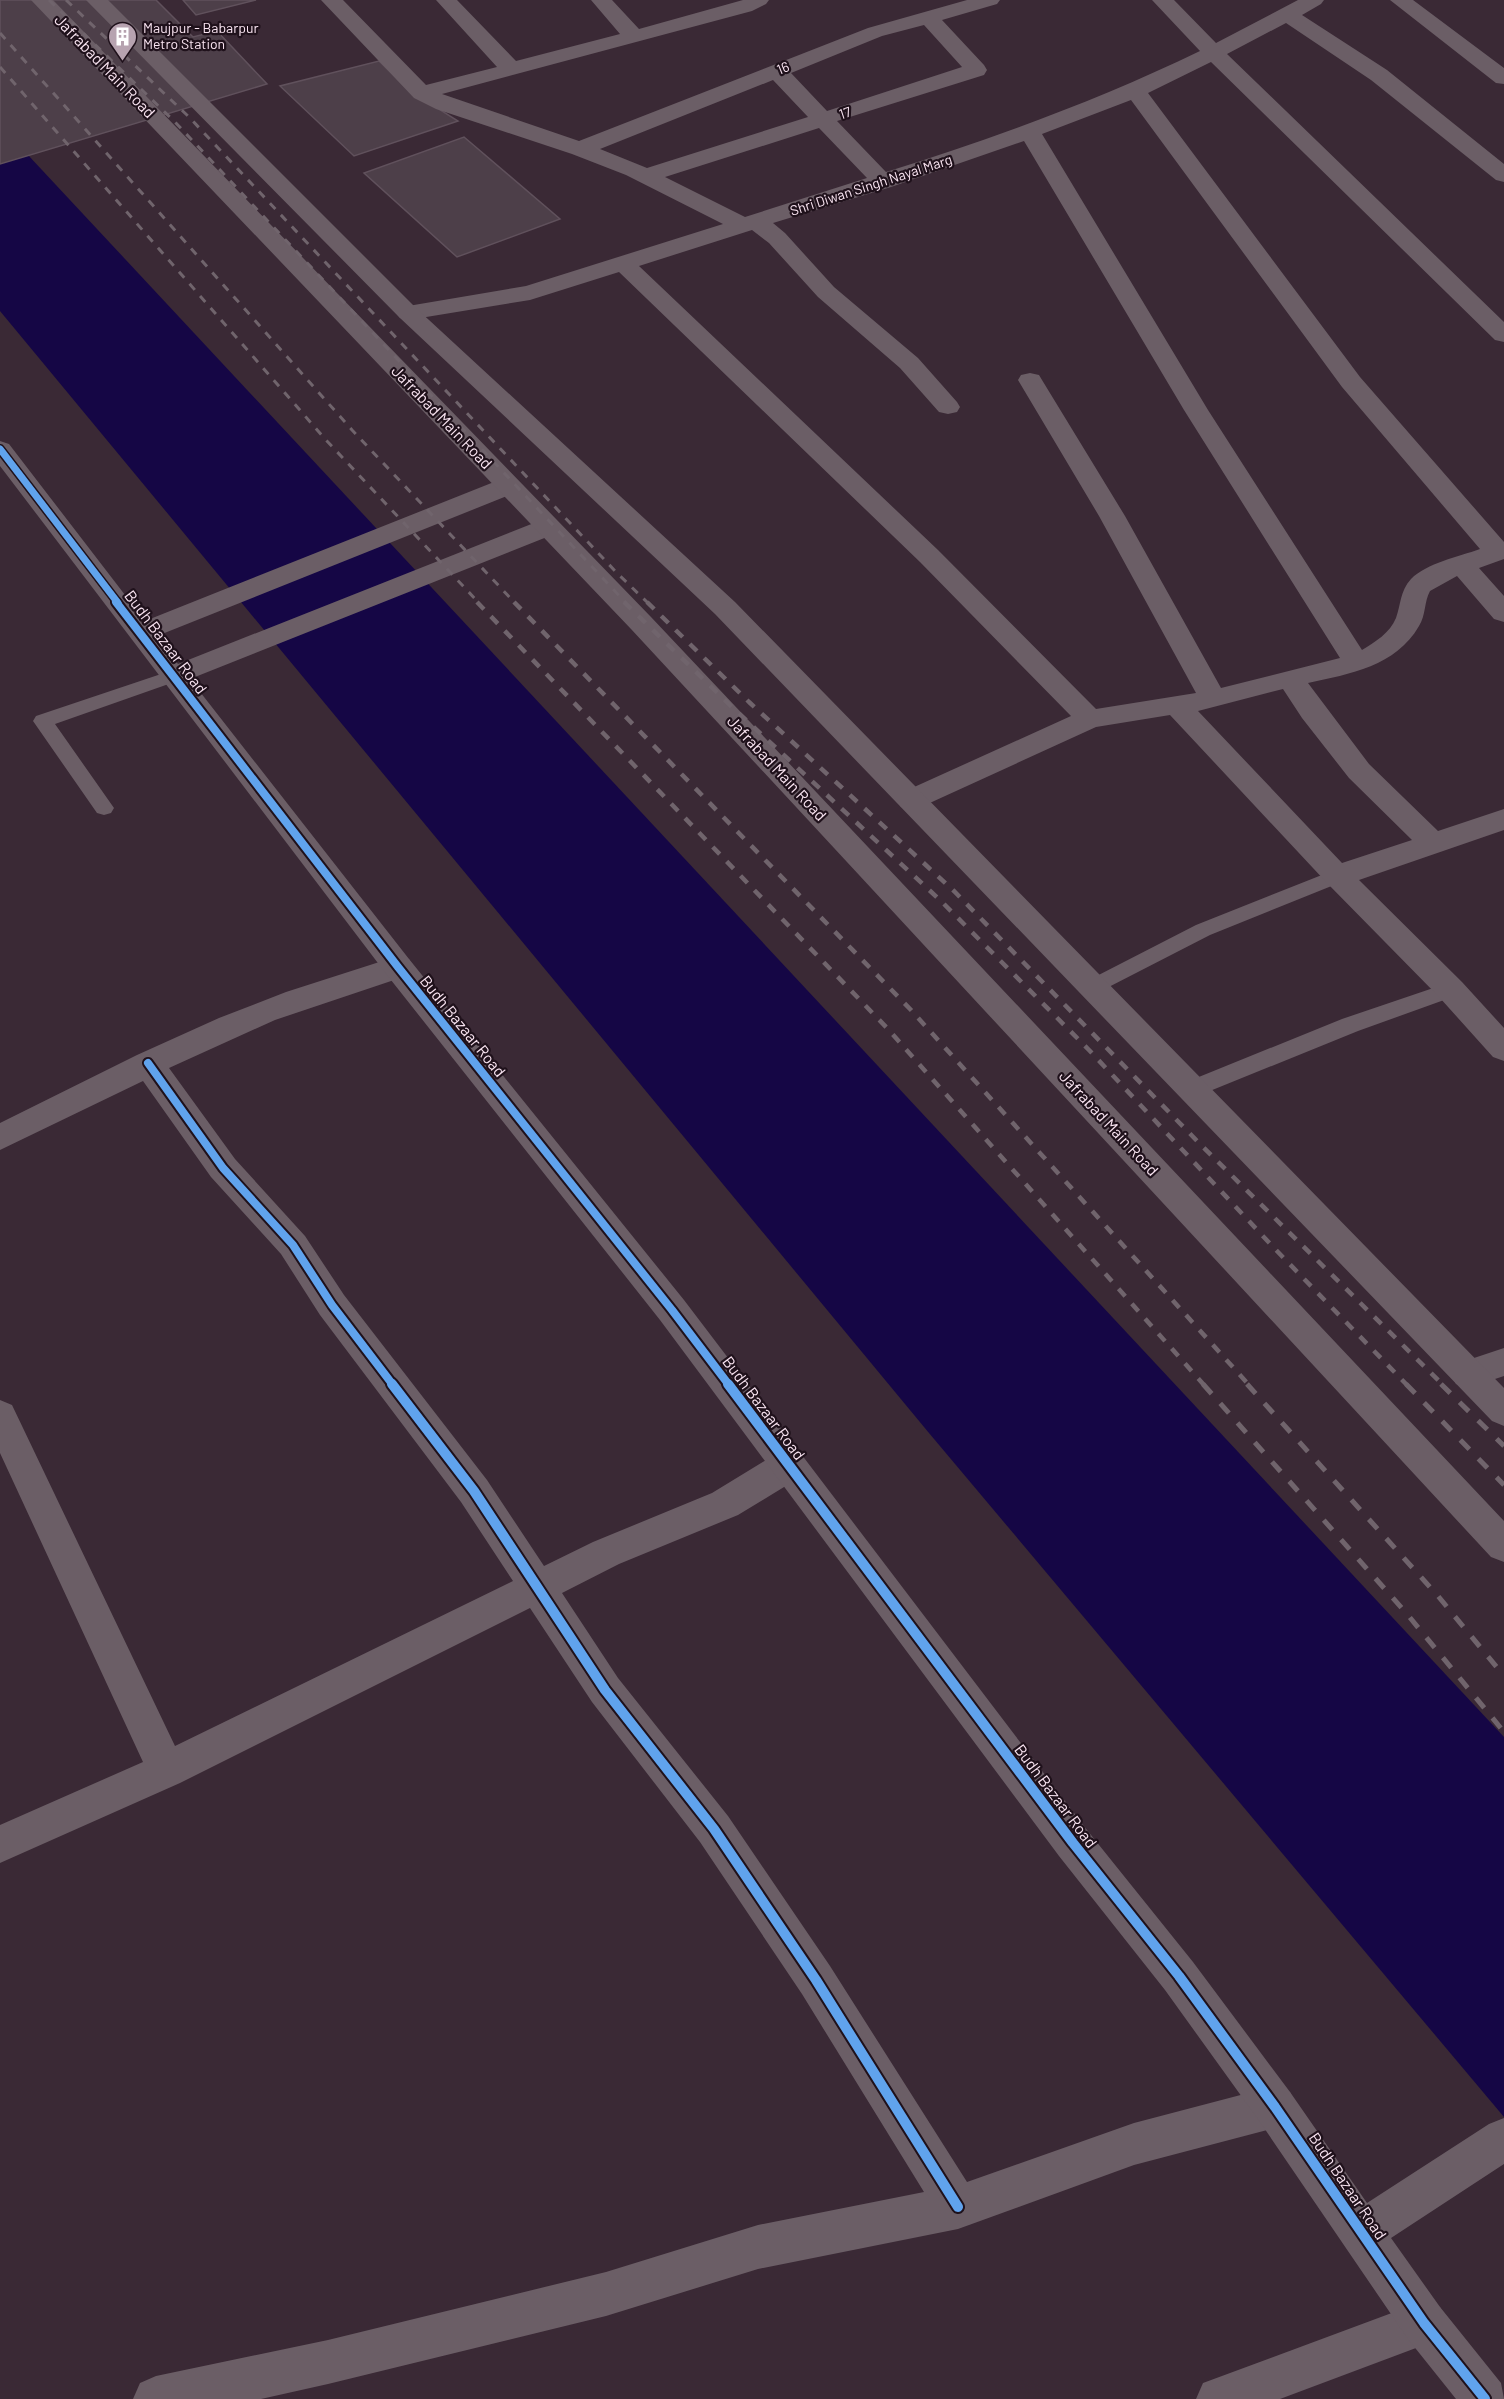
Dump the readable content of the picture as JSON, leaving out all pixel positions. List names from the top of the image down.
{
  "streets": {
    "street": [
      "Jafrabad Main Road",
      "16",
      "17",
      "Shri Diwan Singh Nayal Marg",
      "Budh Bazaar Road"
    ]
  },
  "crossings": [
    ["16", "17"]
  ],
  "places": {
    "building": ["Maujpur - Babarpur Metro Station"]
  }
}
